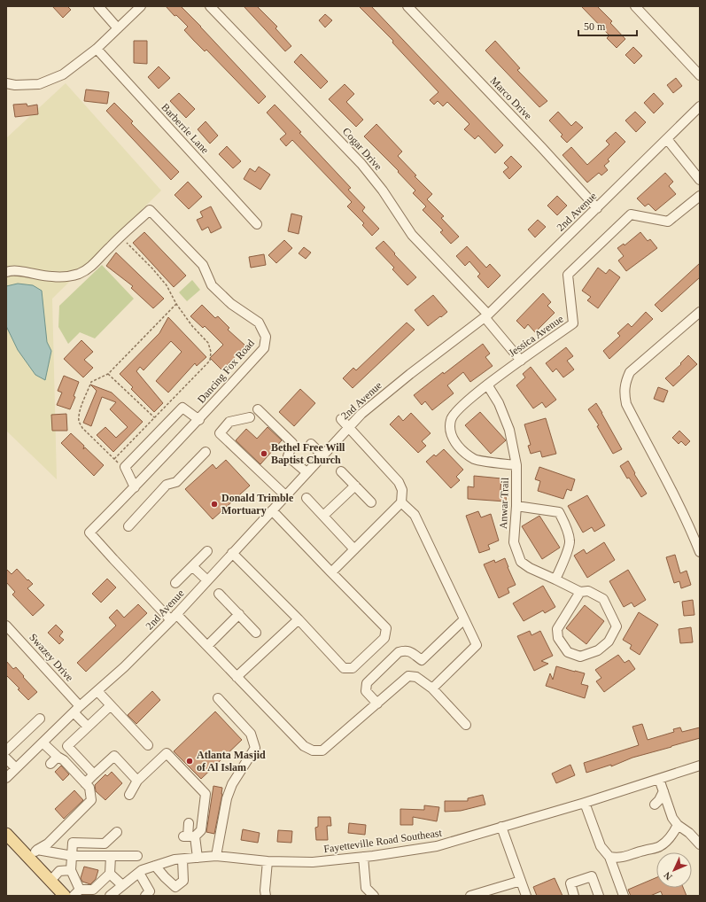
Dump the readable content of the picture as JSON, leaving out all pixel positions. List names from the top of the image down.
{
  "streets": {
    "street": [
      "Marco Drive",
      "Barberrie Lane",
      "Cogar Drive",
      "2nd Avenue",
      "Jessica Avenue",
      "Dancing Fox Road",
      "Anwar Trail",
      "Swazey Drive",
      "Fayetteville Road Southeast"
    ]
  },
  "crossings": [
    ["Marco Drive", "2nd Avenue"],
    ["Cogar Drive", "2nd Avenue"],
    ["Cogar Drive", "Jessica Avenue"],
    ["2nd Avenue", "Dancing Fox Road"],
    ["2nd Avenue", "Swazey Drive"],
    ["Jessica Avenue", "Anwar Trail"]
  ],
  "places": ["Bethel Free Will Baptist Church", "Donald Trimble Mortuary", "Atlanta Masjid of Al Islam"],
  "scale_bar": "50 m",
  "north": "bottom left"
}
